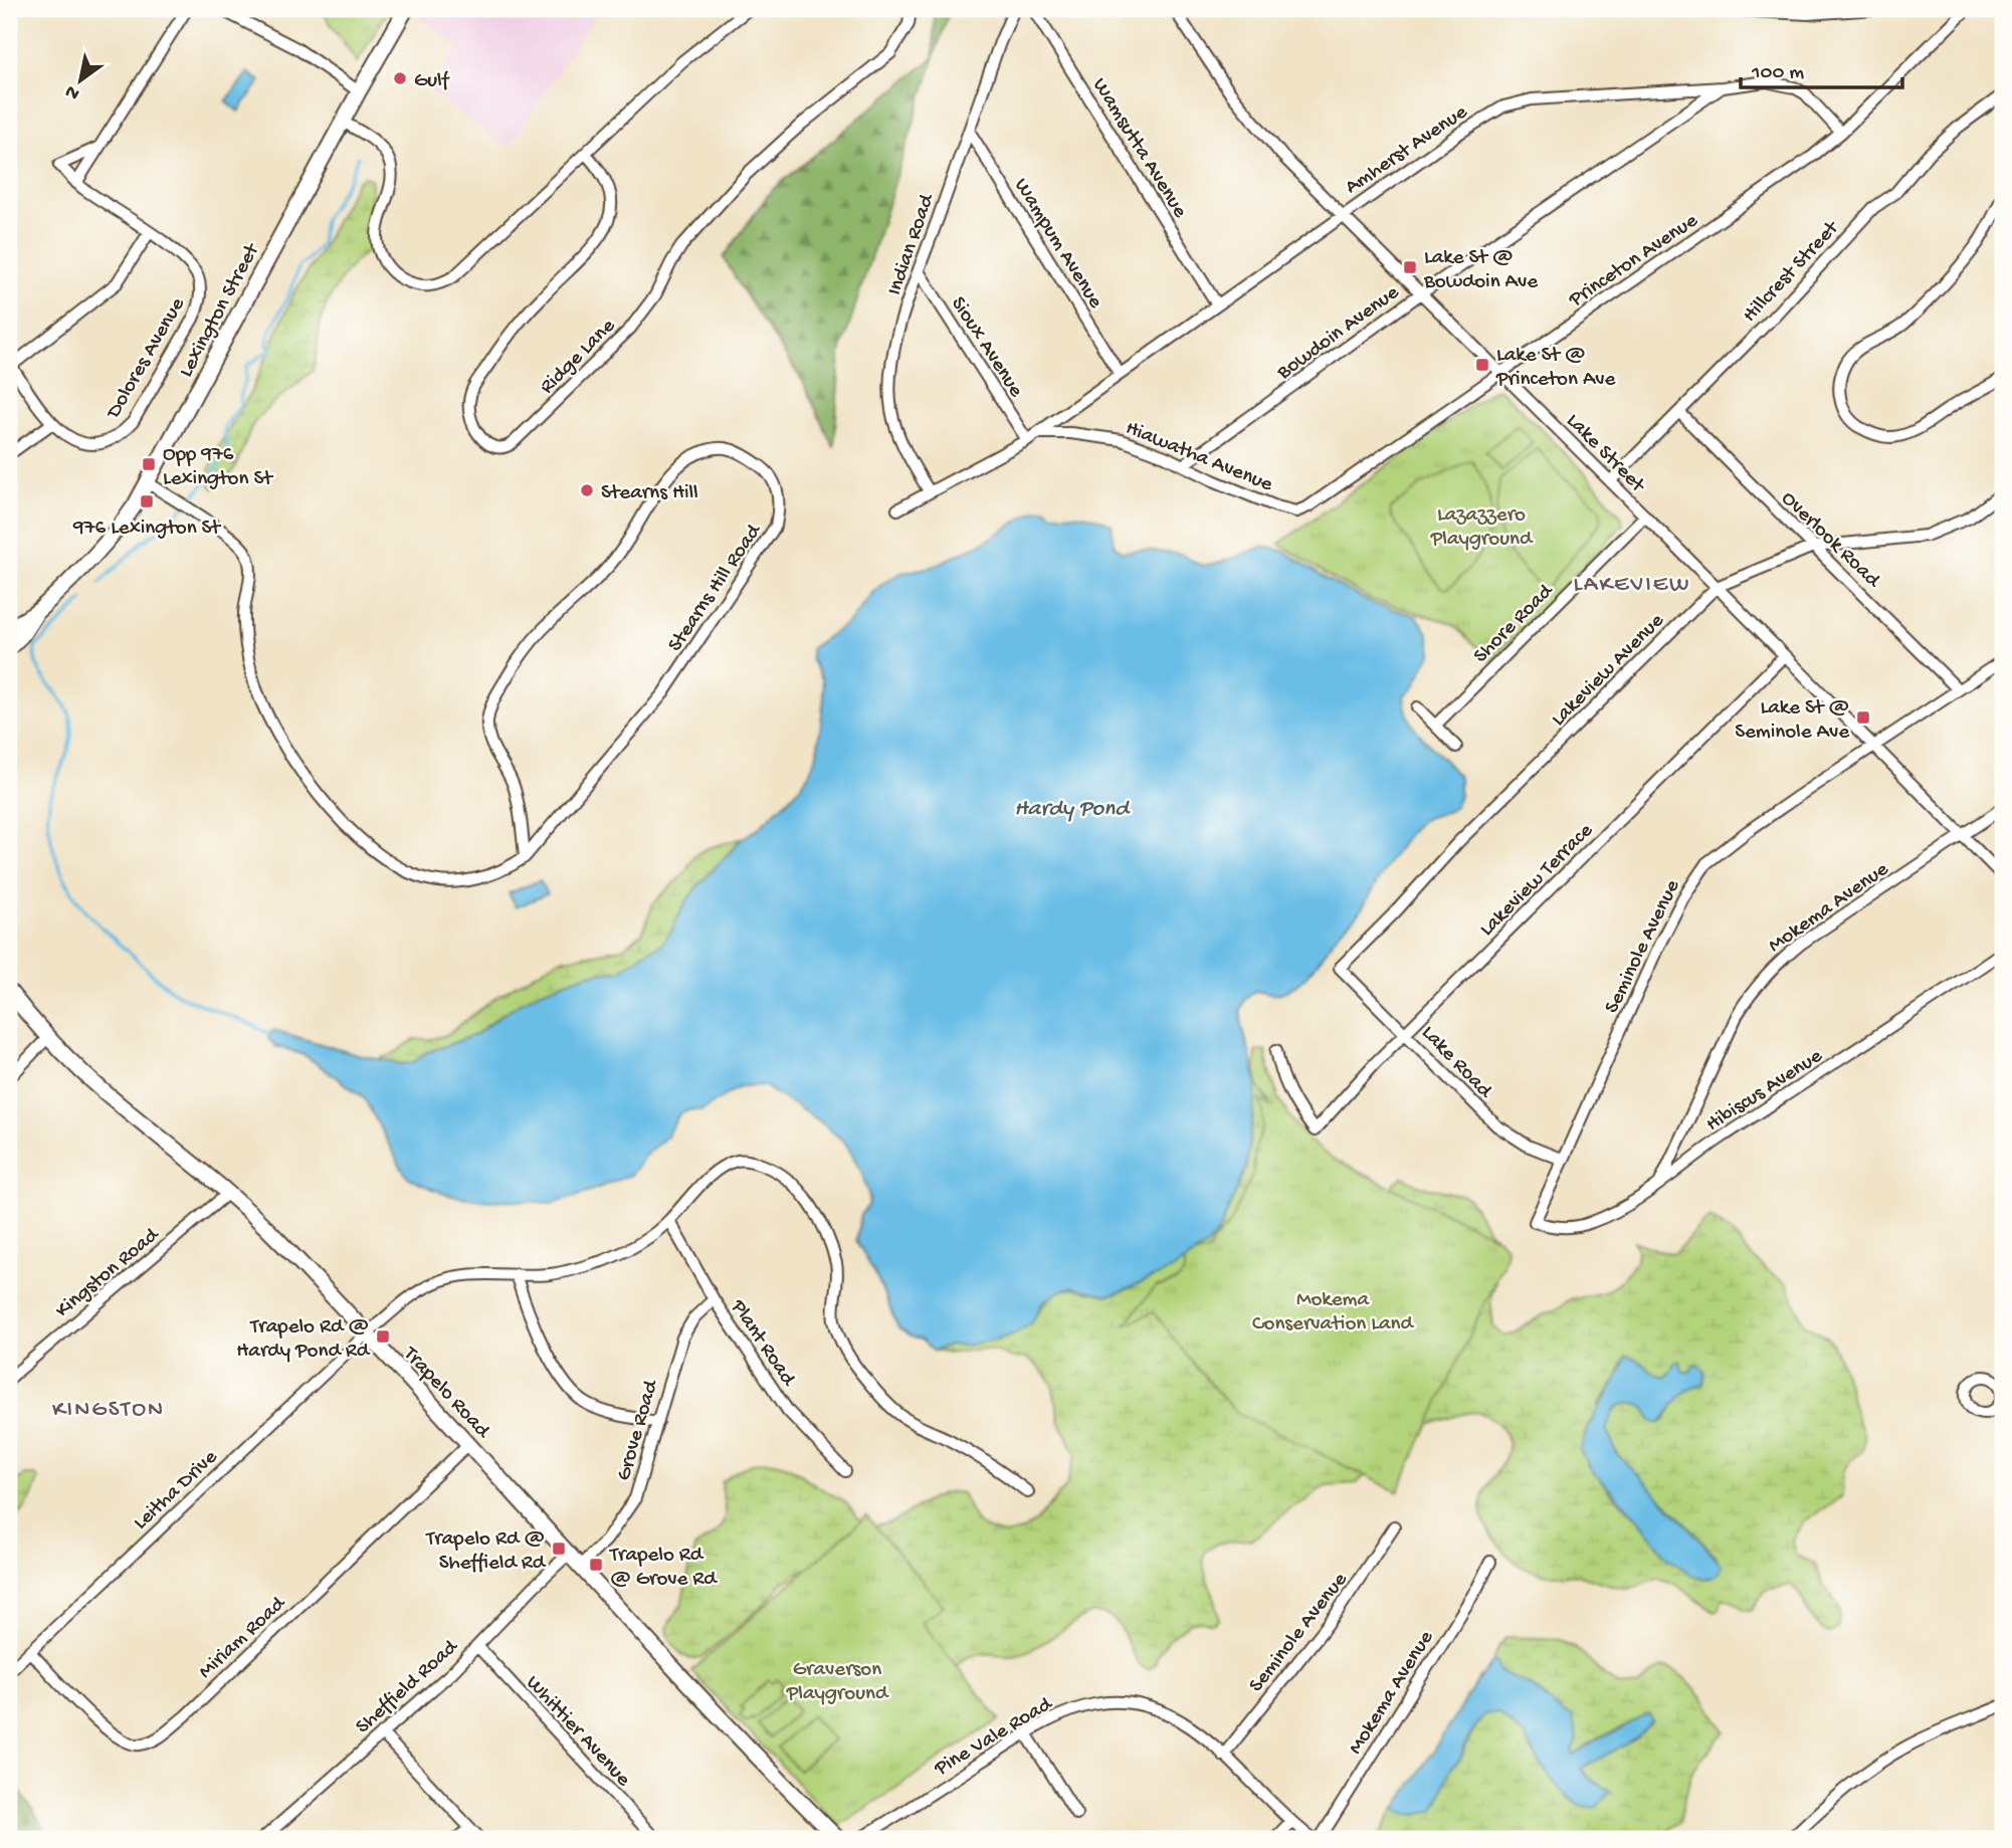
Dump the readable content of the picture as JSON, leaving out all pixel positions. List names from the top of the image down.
{
  "streets": {
    "main road": ["Lexington Street", "Trapelo Road"],
    "street": [
      "Wamsutta Avenue",
      "Amherst Avenue",
      "Wampum Avenue",
      "Indian Road",
      "Princeton Avenue",
      "Hillcrest Street",
      "Bowdoin Avenue",
      "Sioux Avenue",
      "Ridge Lane",
      "Dolores Avenue",
      "Lake Street",
      "Hiawatha Avenue",
      "Overlook Road",
      "Stearns Hill Road",
      "Shore Road",
      "Lakeview Avenue",
      "Lakeview Terrace",
      "Mokema Avenue",
      "Seminole Avenue",
      "Lake Road",
      "Hibiscus Avenue",
      "Kingston Road",
      "Plant Road",
      "Grove Road",
      "Leitha Drive",
      "Miriam Road",
      "Sheffield Road",
      "Whittier Avenue",
      "Pine Vale Road"
    ]
  },
  "crossings": [
    ["Wamsutta Avenue", "Amherst Avenue"],
    ["Amherst Avenue", "Wampum Avenue"],
    ["Amherst Avenue", "Princeton Avenue"],
    ["Amherst Avenue", "Bowdoin Avenue"],
    ["Amherst Avenue", "Lake Street"],
    ["Amherst Avenue", "Hiawatha Avenue"],
    ["Wampum Avenue", "Indian Road"],
    ["Indian Road", "Sioux Avenue"],
    ["Princeton Avenue", "Lake Street"],
    ["Princeton Avenue", "Hiawatha Avenue"],
    ["Hillcrest Street", "Lake Street"],
    ["Hillcrest Street", "Overlook Road"],
    ["Lexington Street", "Stearns Hill Road"],
    ["Bowdoin Avenue", "Lake Street"],
    ["Bowdoin Avenue", "Hiawatha Avenue"],
    ["Lake Street", "Shore Road"],
    ["Lake Street", "Lakeview Avenue"],
    ["Lake Street", "Lakeview Terrace"],
    ["Lake Street", "Mokema Avenue"],
    ["Lake Street", "Seminole Avenue"],
    ["Overlook Road", "Lakeview Avenue"],
    ["Overlook Road", "Seminole Avenue"],
    ["Lakeview Avenue", "Lake Road"],
    ["Lakeview Terrace", "Lake Road"],
    ["Mokema Avenue", "Hibiscus Avenue"],
    ["Seminole Avenue", "Lake Road"],
    ["Seminole Avenue", "Hibiscus Avenue"],
    ["Seminole Avenue", "Pine Vale Road"],
    ["Kingston Road", "Trapelo Road"],
    ["Plant Road", "Grove Road"],
    ["Plant Road", "Leitha Drive"],
    ["Trapelo Road", "Grove Road"],
    ["Trapelo Road", "Leitha Drive"],
    ["Trapelo Road", "Miriam Road"],
    ["Trapelo Road", "Sheffield Road"],
    ["Leitha Drive", "Miriam Road"],
    ["Sheffield Road", "Whittier Avenue"]
  ],
  "districts": ["LAKEVIEW", "KINGSTON"],
  "water": ["Hardy Pond"],
  "parks": ["Lazazzero Playground", "Mokema Conservation Land", "Graverson Playground"],
  "places": {
    "other": ["Gulf", "Stearns Hill"],
    "transit": [
      "Lake St @ Bowdoin Ave",
      "Lake St @ Princeton Ave",
      "Opp 976 Lexington St",
      "976 Lexington St",
      "Lake St @ Seminole Ave",
      "Trapelo Rd @ Hardy Pond Rd",
      "Trapelo Rd @ Sheffield Rd",
      "Trapelo Rd @ Grove Rd"
    ]
  },
  "scale_bar": "100 m",
  "north": "bottom left"
}
